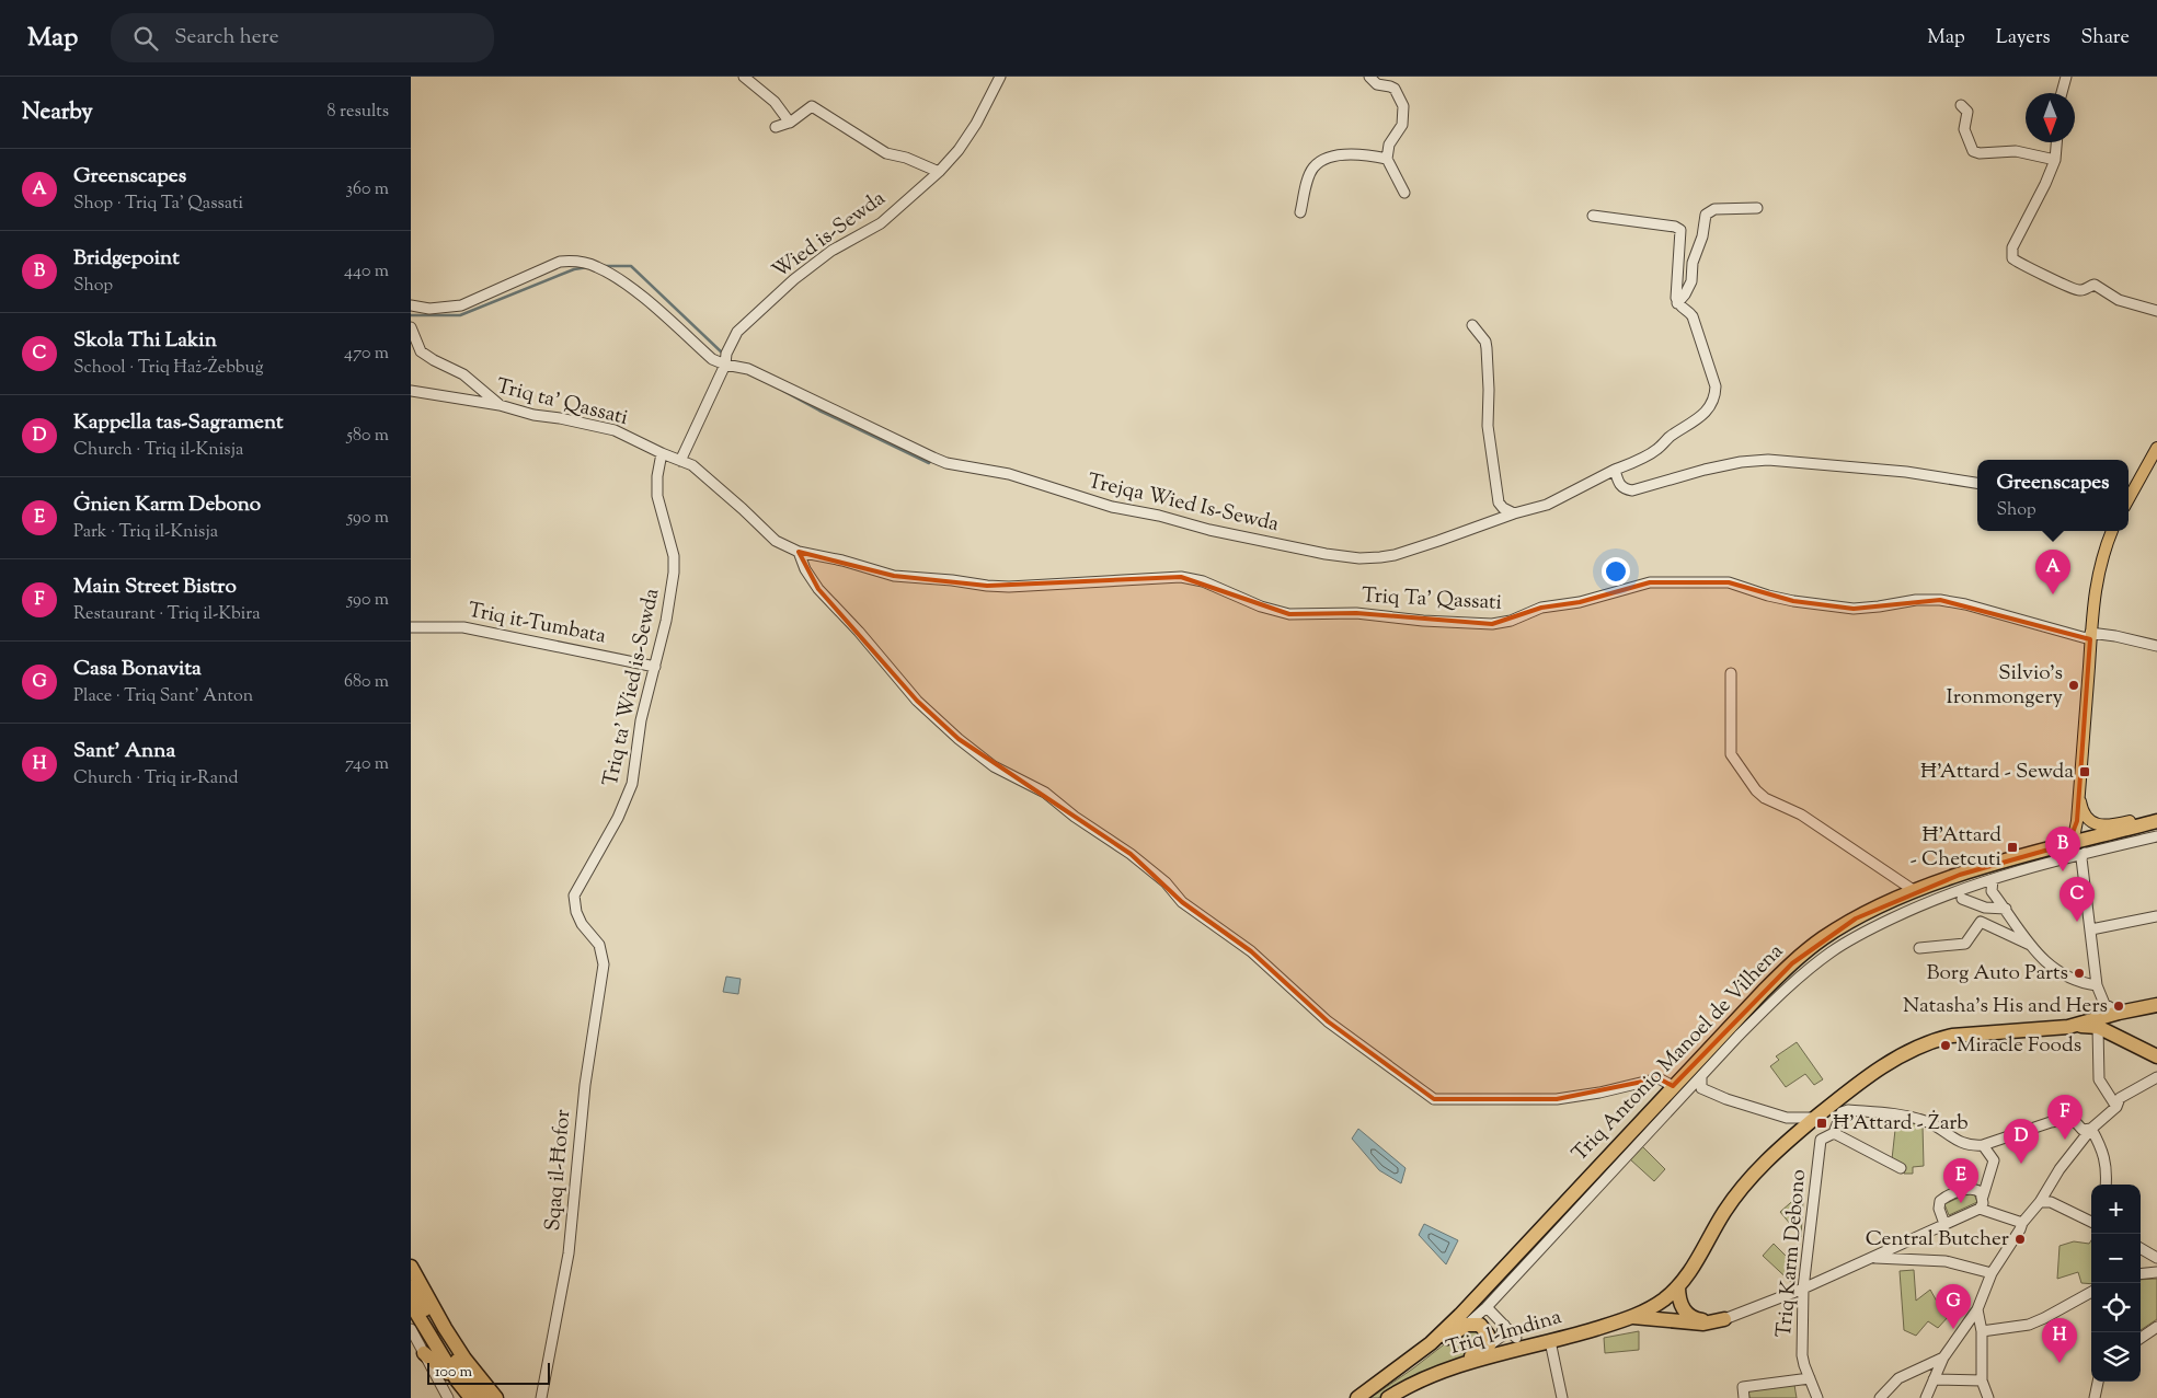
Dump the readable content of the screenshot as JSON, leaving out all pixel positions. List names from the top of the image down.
{
  "streets": {
    "highway": ["Triq Antonio Manoel de Vilhena", "Triq l-Imdina"],
    "street": [
      "Wied is-Sewda",
      "Triq ta' Qassati",
      "Trejqa Wied Is-Sewda",
      "Triq Ta' Qassati",
      "Triq it-Tumbata",
      "Triq ta' Wied is-Sewda",
      "Sqaq il-Ħofor",
      "Triq Karm Debono"
    ]
  },
  "crossings": [
    ["Wied is-Sewda", "Triq ta' Qassati"],
    ["Wied is-Sewda", "Trejqa Wied Is-Sewda"],
    ["Triq ta' Qassati", "Triq Ta' Qassati"],
    ["Triq ta' Qassati", "Triq ta' Wied is-Sewda"],
    ["Triq it-Tumbata", "Triq ta' Wied is-Sewda"],
    ["Triq ta' Wied is-Sewda", "Sqaq il-Ħofor"]
  ],
  "places": {
    "other": [
      "Silvio's Ironmongery",
      "Borg Auto Parts",
      "Natasha's His and Hers",
      "Miracle Foods",
      "Central Butcher"
    ],
    "transit": ["Ħ'Attard - Sewda", "Ħ'Attard - Chetcuti", "Ħ'Attard - Żarb"]
  },
  "scale_bar": "100 m",
  "north": "bottom",
  "page": {
    "header": "Map",
    "search": "Search here",
    "nav": ["Map", "Layers", "Share"],
    "heading": ["Nearby", "8 results"],
    "list": [
      {
        "mark": "A",
        "name": "Greenscapes",
        "note": "Shop · Triq Ta' Qassati",
        "value": "360 m"
      },
      {
        "mark": "B",
        "name": "Bridgepoint",
        "note": "Shop",
        "value": "440 m"
      },
      {
        "mark": "C",
        "name": "Skola Thi Lakin",
        "note": "School · Triq Ħaż-Żebbuġ",
        "value": "470 m"
      },
      {
        "mark": "D",
        "name": "Kappella tas-Sagrament",
        "note": "Church · Triq il-Knisja",
        "value": "580 m"
      },
      {
        "mark": "E",
        "name": "Ġnien Karm Debono",
        "note": "Park · Triq il-Knisja",
        "value": "590 m"
      },
      {
        "mark": "F",
        "name": "Main Street Bistro",
        "note": "Restaurant · Triq il-Kbira",
        "value": "590 m"
      },
      {
        "mark": "G",
        "name": "Casa Bonavita",
        "note": "Place · Triq Sant' Anton",
        "value": "680 m"
      },
      {
        "mark": "H",
        "name": "Sant' Anna",
        "note": "Church · Triq ir-Rand",
        "value": "740 m"
      }
    ],
    "popup": ["Greenscapes", "Shop"],
    "pins": [
      "A",
      "B",
      "C",
      "F",
      "D",
      "E",
      "G",
      "H"
    ],
    "map_buttons": ["+", "−"],
    "scale": "100 m"
  }
}
